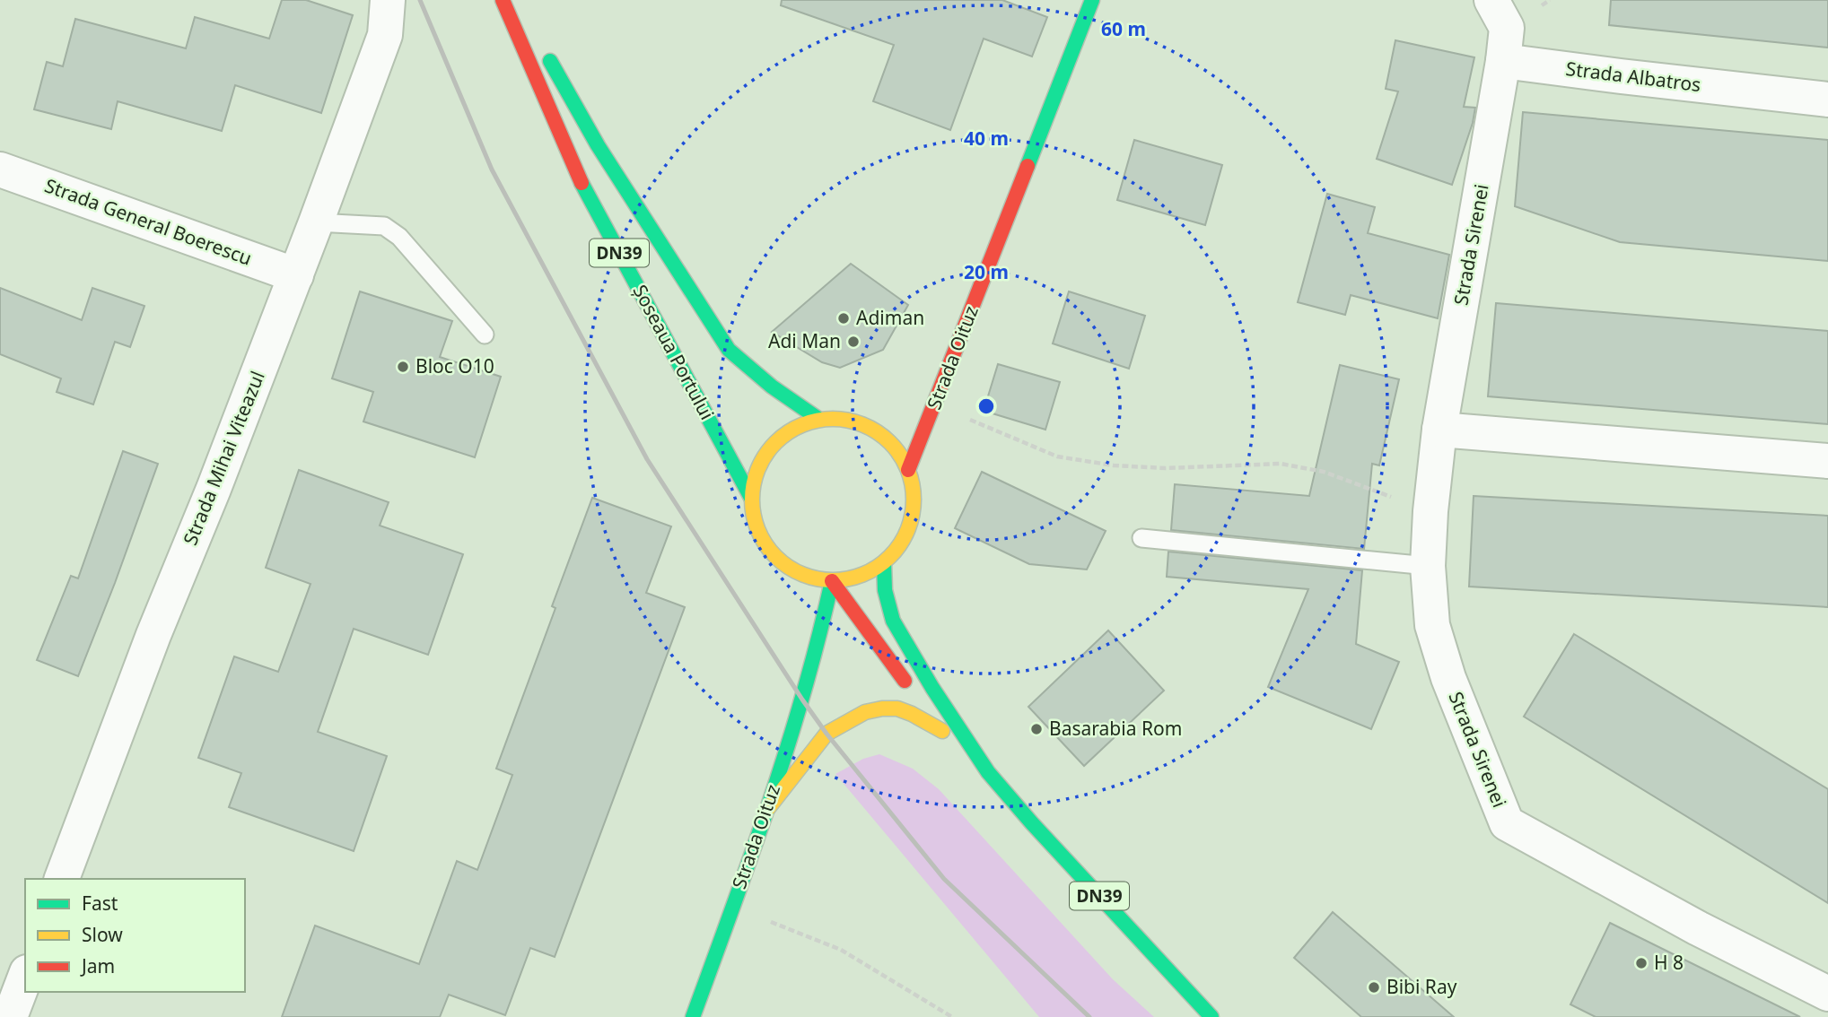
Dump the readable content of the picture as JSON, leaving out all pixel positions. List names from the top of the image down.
{
  "streets": {
    "main road": ["DN39", "Șoseaua Portului", "Strada Oituz"],
    "street": [
      "Strada Albatros",
      "Strada General Boerescu",
      "Strada Sirenei",
      "Strada Mihai Viteazul"
    ]
  },
  "crossings": [
    ["Strada Albatros", "Strada Sirenei"],
    ["Strada General Boerescu", "Strada Mihai Viteazul"],
    ["DN39", "Șoseaua Portului"],
    ["DN39", "Strada Oituz"],
    ["Șoseaua Portului", "Strada Oituz"]
  ],
  "places": [
    "Adiman",
    "Adi Man",
    "Bloc O10",
    "Basarabia Rom",
    "H 8",
    "Bibi Ray"
  ],
  "legend": ["Fast", "Slow", "Jam"],
  "rings": ["60 m", "40 m", "20 m"]
}
